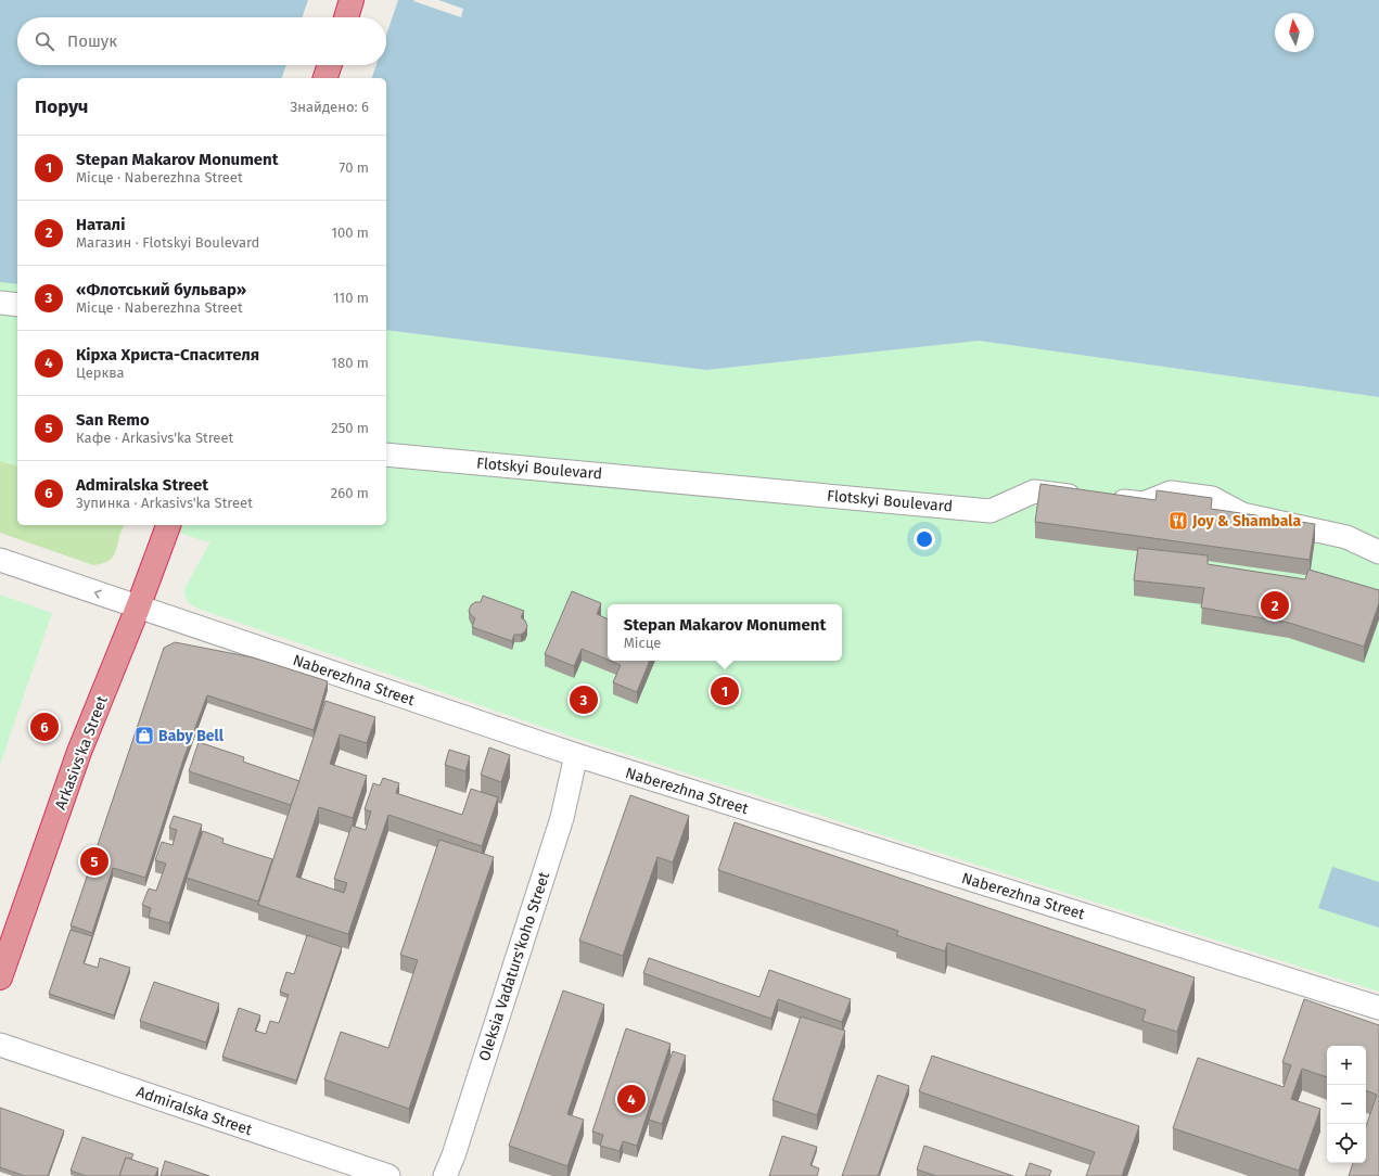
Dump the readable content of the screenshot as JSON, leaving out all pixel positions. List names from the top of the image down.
{
  "streets": {
    "highway": ["Arkasivs'ka Street"],
    "street": [
      "Flotskyi Boulevard",
      "Naberezhna Street",
      "Oleksia Vadaturs'koho Street",
      "Admiralska Street"
    ]
  },
  "crossings": [
    ["Naberezhna Street", "Arkasivs'ka Street"],
    ["Naberezhna Street", "Oleksia Vadaturs'koho Street"]
  ],
  "places": {
    "restaurant": ["Joy & Shambala"],
    "shop": ["Baby Bell"]
  },
  "north": "top",
  "page": {
    "search": "Пошук",
    "heading": ["Поруч", "Знайдено: 6"],
    "list": [
      {
        "mark": "1",
        "name": "Stepan Makarov Monument",
        "note": "Місце · Naberezhna Street",
        "value": "70 m"
      },
      {
        "mark": "2",
        "name": "Наталі",
        "note": "Магазин · Flotskyi Boulevard",
        "value": "100 m"
      },
      {
        "mark": "3",
        "name": "«Флотський бульвар»",
        "note": "Місце · Naberezhna Street",
        "value": "110 m"
      },
      {
        "mark": "4",
        "name": "Кірха Христа-Спасителя",
        "note": "Церква",
        "value": "180 m"
      },
      {
        "mark": "5",
        "name": "San Remo",
        "note": "Кафе · Arkasivs'ka Street",
        "value": "250 m"
      },
      {
        "mark": "6",
        "name": "Admiralska Street",
        "note": "Зупинка · Arkasivs'ka Street",
        "value": "260 m"
      }
    ],
    "pins": [
      "2",
      "1",
      "3",
      "6",
      "5",
      "4"
    ],
    "popup": ["Stepan Makarov Monument", "Місце"],
    "map_buttons": ["+", "−"]
  }
}
